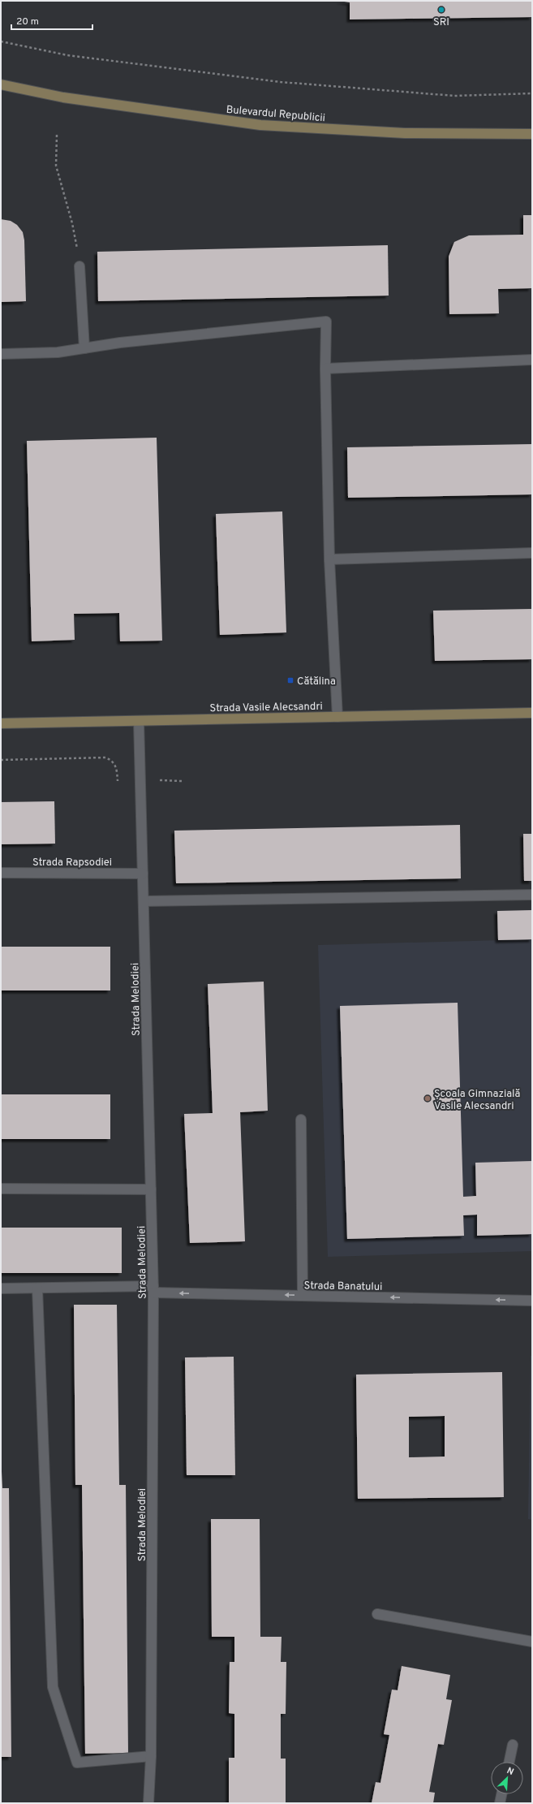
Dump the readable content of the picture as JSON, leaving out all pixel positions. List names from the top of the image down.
{
  "streets": {
    "street": [
      "Bulevardul Republicii",
      "Strada Vasile Alecsandri",
      "Strada Rapsodiei",
      "Strada Melodiei",
      "Strada Banatului"
    ]
  },
  "crossings": [
    ["Strada Vasile Alecsandri", "Strada Melodiei"],
    ["Strada Rapsodiei", "Strada Melodiei"],
    ["Strada Melodiei", "Strada Banatului"]
  ],
  "one_way": ["Strada Banatului"],
  "places": {
    "other": ["SRI", "Școala Gimnazială Vasile Alecsandri"],
    "transit": ["Cătălina"]
  },
  "scale_bar": "20 m",
  "north": "top right"
}
